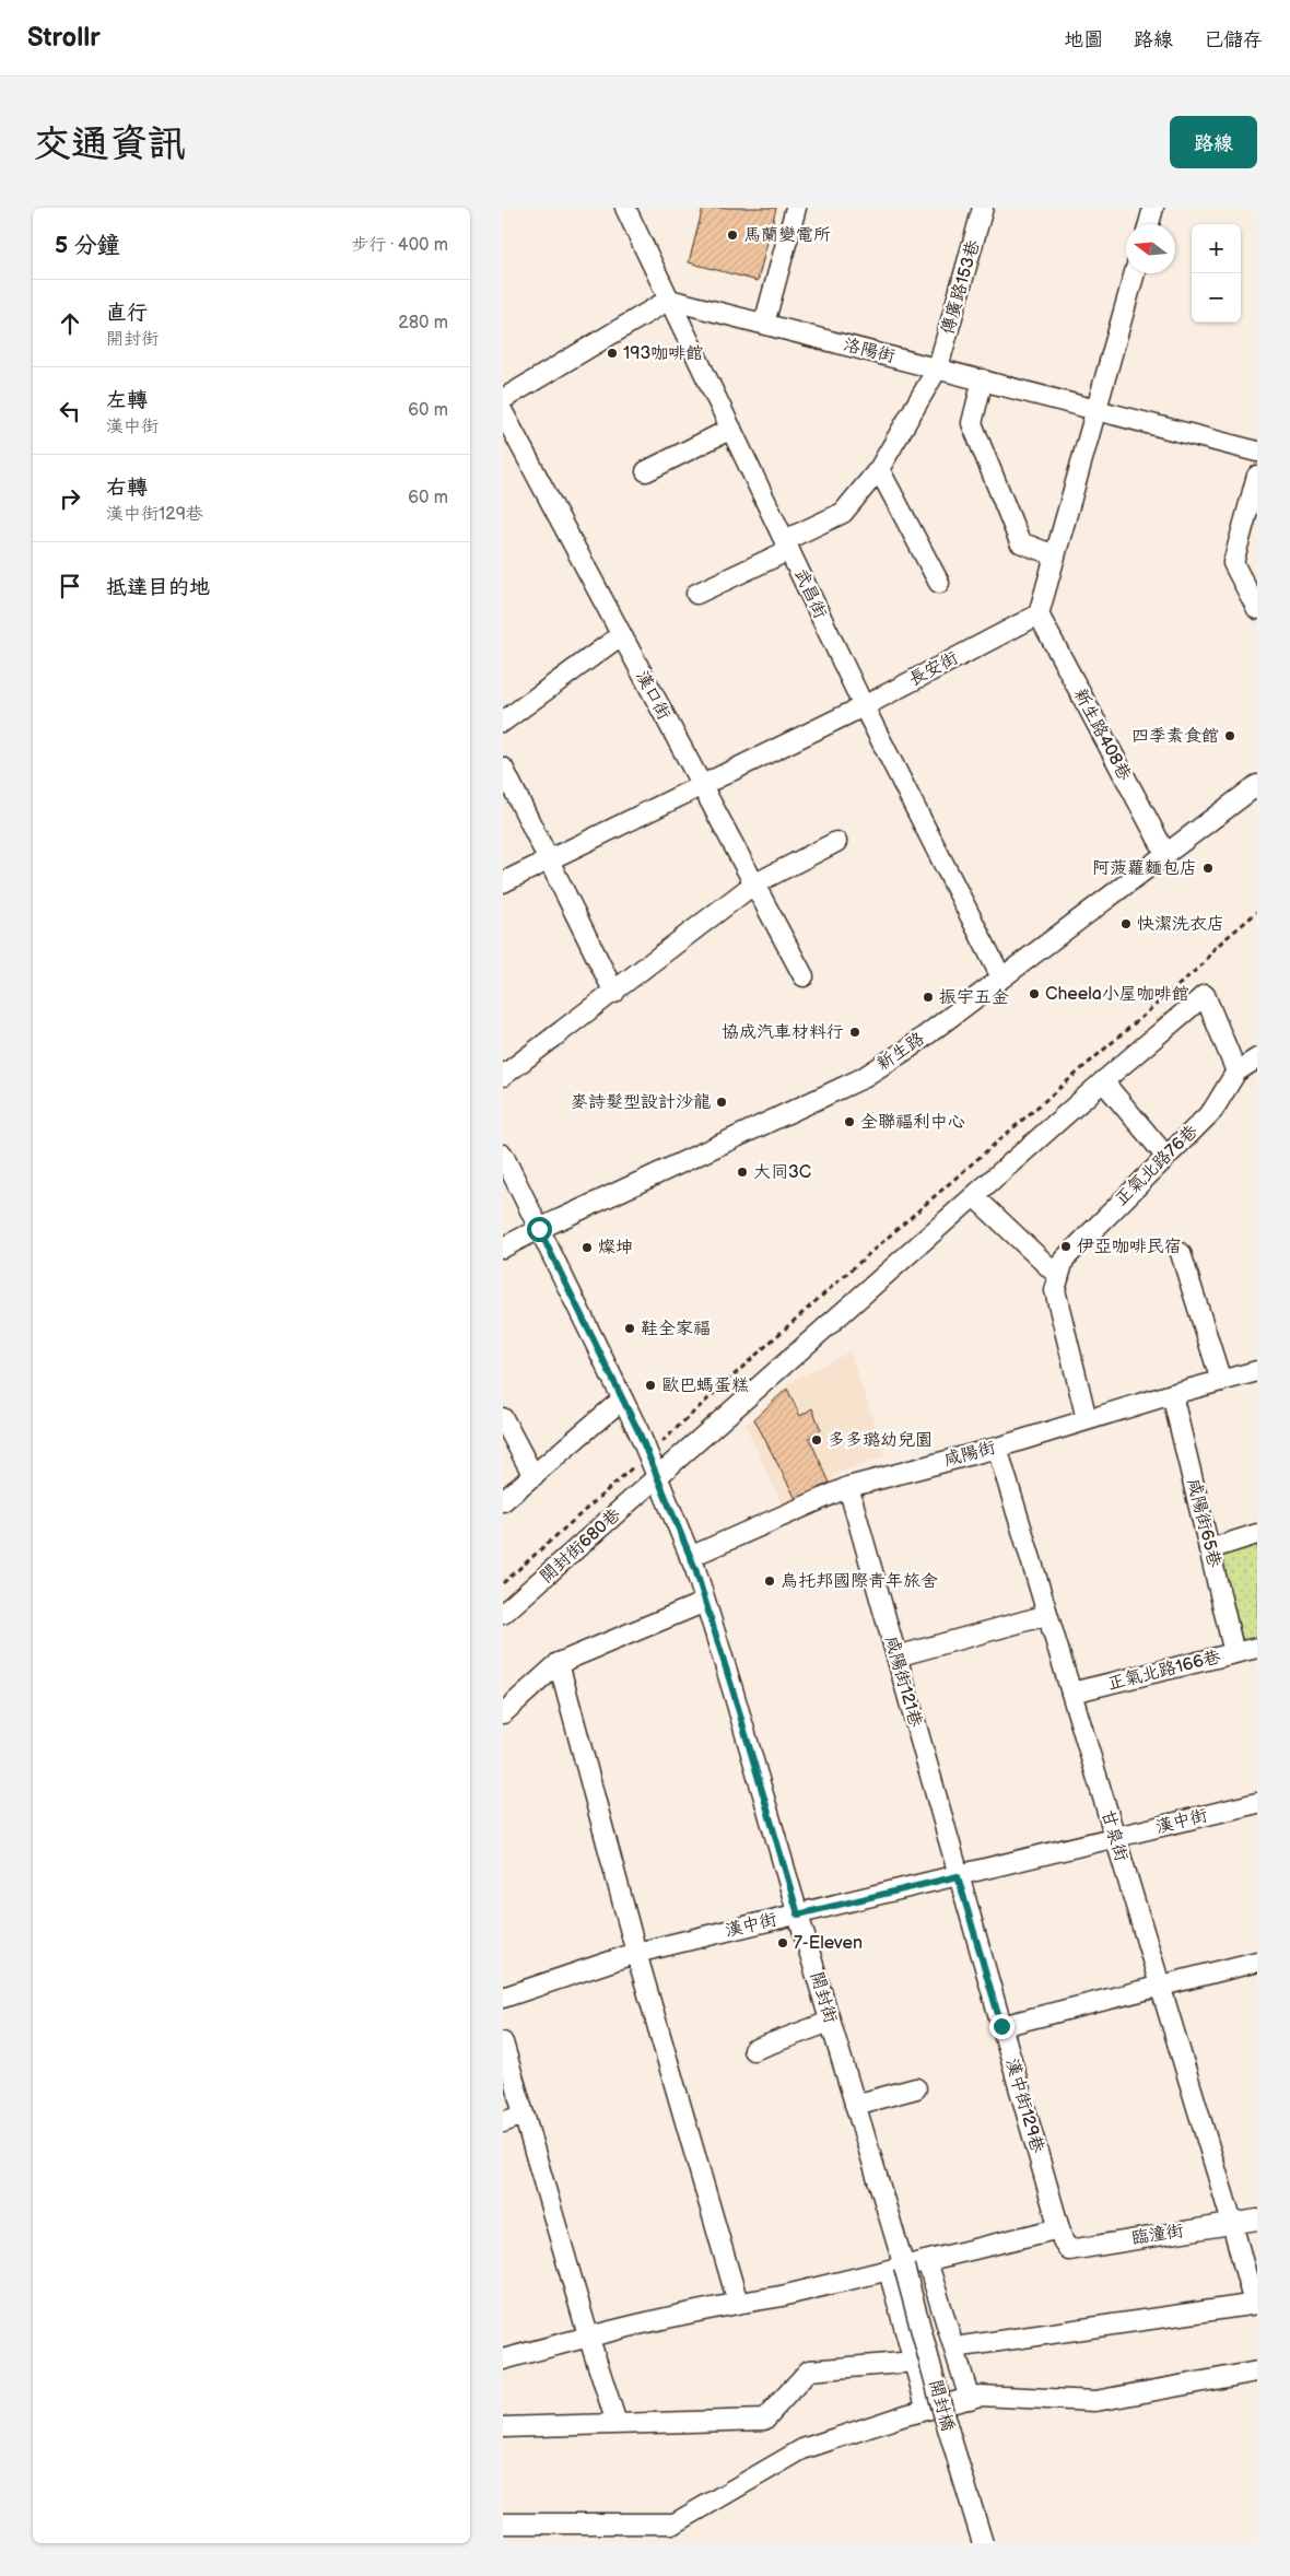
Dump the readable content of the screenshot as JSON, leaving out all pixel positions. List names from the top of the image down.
{
  "streets": {
    "street": [
      "傳廣路153巷",
      "洛陽街",
      "武昌街",
      "長安街",
      "漢口街",
      "新生路408巷",
      "新生路",
      "正氣北路76巷",
      "咸陽街",
      "咸陽街65巷",
      "開封街680巷",
      "正氣北路166巷",
      "咸陽街121巷",
      "漢中街",
      "甘泉街",
      "開封街",
      "漢中街129巷",
      "臨潼街",
      "開封橋"
    ]
  },
  "crossings": [
    ["傳廣路153巷", "洛陽街"],
    ["傳廣路153巷", "武昌街"],
    ["洛陽街", "武昌街"],
    ["武昌街", "長安街"],
    ["武昌街", "新生路"],
    ["長安街", "漢口街"],
    ["長安街", "新生路408巷"],
    ["新生路408巷", "新生路"],
    ["新生路", "開封街"],
    ["正氣北路76巷", "開封街680巷"],
    ["咸陽街", "咸陽街65巷"],
    ["咸陽街", "咸陽街121巷"],
    ["咸陽街", "甘泉街"],
    ["咸陽街", "開封街"],
    ["咸陽街65巷", "正氣北路166巷"],
    ["開封街680巷", "開封街"],
    ["正氣北路166巷", "甘泉街"],
    ["咸陽街121巷", "漢中街"],
    ["咸陽街121巷", "漢中街129巷"],
    ["漢中街", "甘泉街"],
    ["漢中街", "開封街"],
    ["漢中街", "漢中街129巷"],
    ["甘泉街", "臨潼街"],
    ["開封街", "開封橋"],
    ["漢中街129巷", "臨潼街"]
  ],
  "places": [
    "馬蘭變電所",
    "193咖啡館",
    "四季素食館",
    "阿菠蘿麵包店",
    "快潔洗衣店",
    "Cheela小屋咖啡館",
    "振宇五金",
    "協成汽車材料行",
    "麥詩髮型設計沙龍",
    "全聯福利中心",
    "大同3C",
    "伊亞咖啡民宿",
    "燦坤",
    "鞋全家福",
    "歐巴螞蛋糕",
    "多多璐幼兒園",
    "烏托邦國際青年旅舍",
    "7-Eleven"
  ],
  "north": "left",
  "page": {
    "header": "Strollr",
    "nav": ["地圖", "路線", "已儲存"],
    "buttons": "路線",
    "title": "交通資訊",
    "heading": ["5 分鐘", "步行 · 400 m"],
    "map_buttons": ["+", "−"],
    "list": [
      ["直行", "開封街", "280 m"],
      ["左轉", "漢中街", "60 m"],
      ["右轉", "漢中街129巷", "60 m"],
      "抵達目的地"
    ]
  }
}
